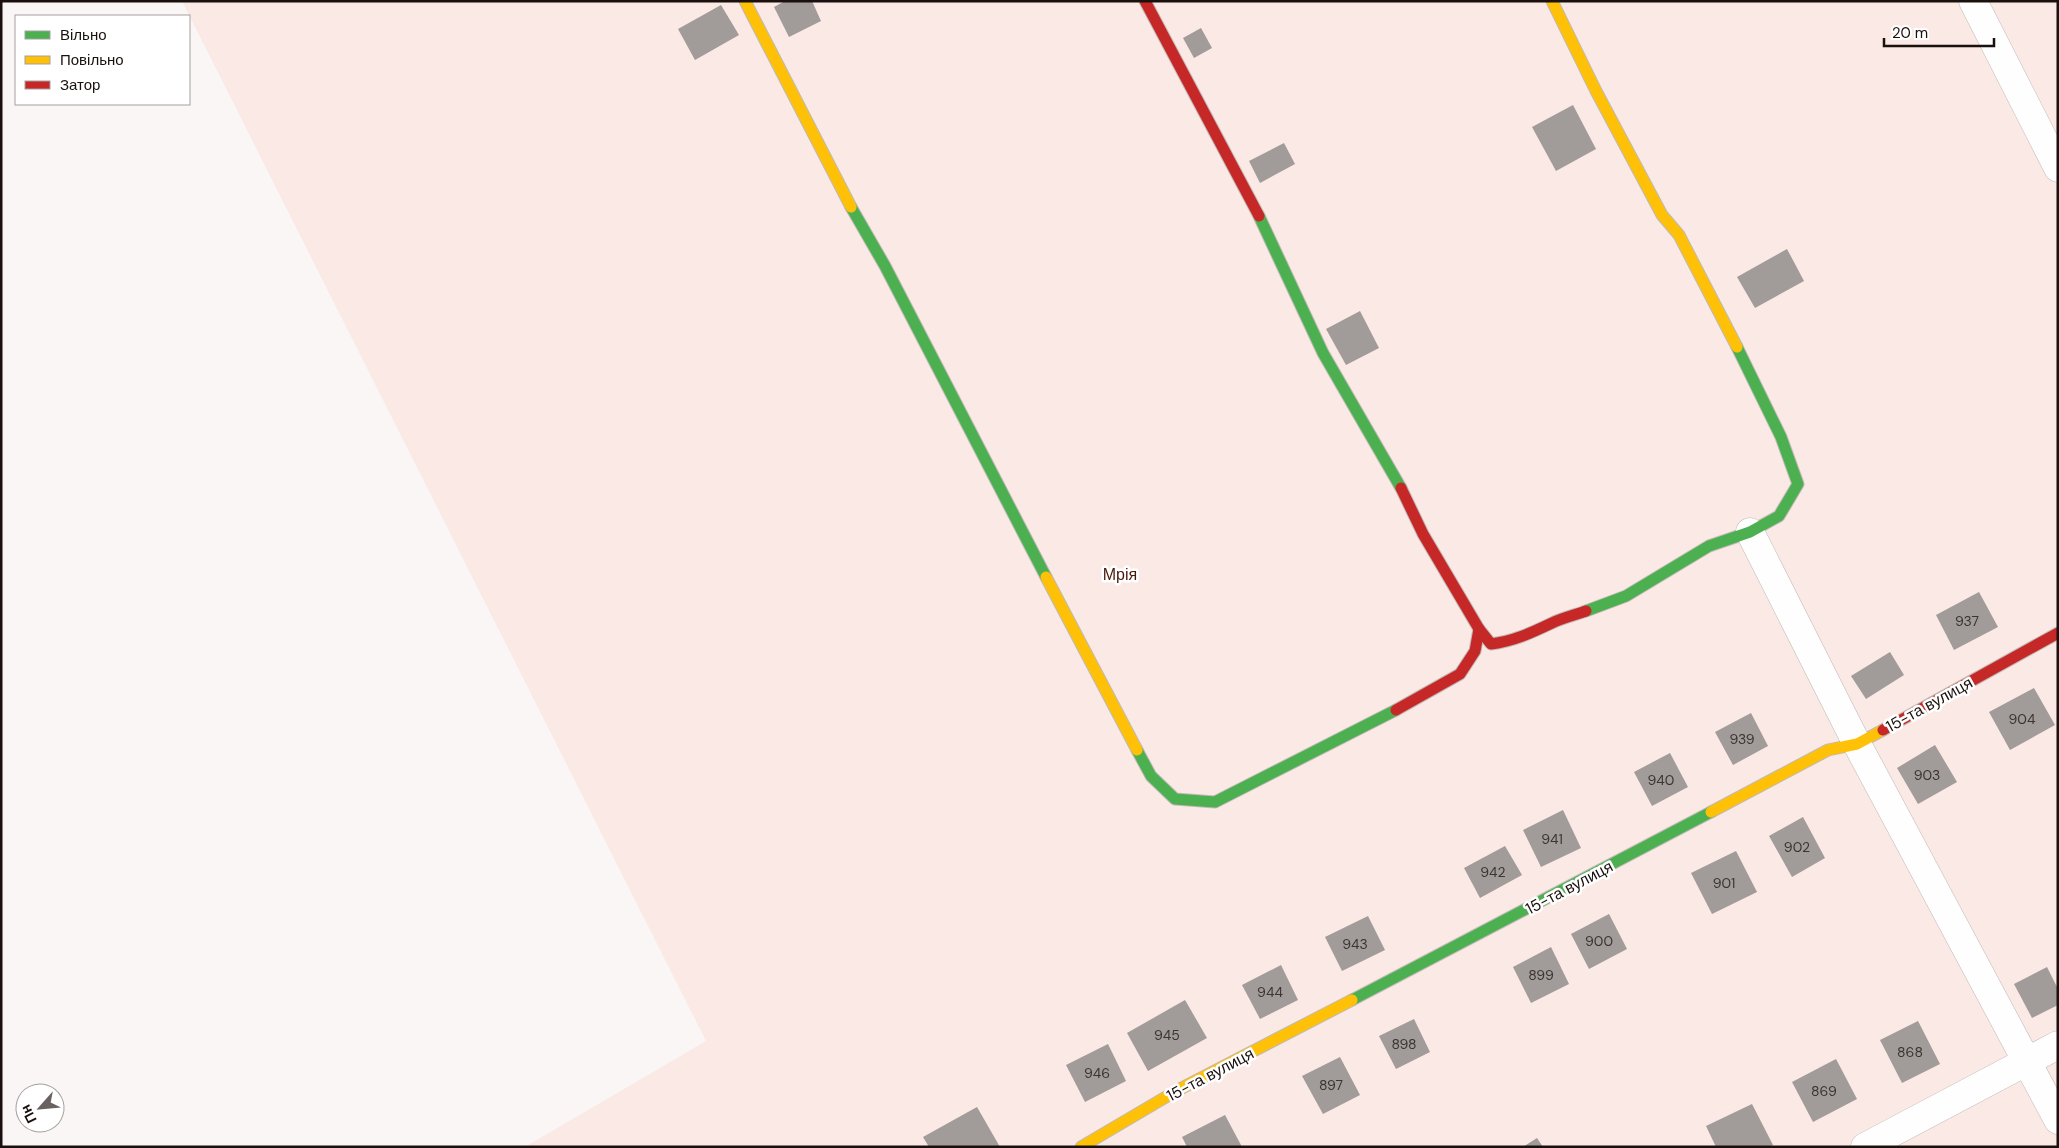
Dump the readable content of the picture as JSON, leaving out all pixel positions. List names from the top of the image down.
{
  "streets": {
    "street": ["15-та вулиця"]
  },
  "parks": ["Мрія"],
  "house_numbers": [
    "937",
    "904",
    "939",
    "903",
    "940",
    "941",
    "902",
    "942",
    "901",
    "900",
    "943",
    "899",
    "944",
    "945",
    "898",
    "868",
    "946",
    "897",
    "869"
  ],
  "legend": ["Вільно", "Повільно", "Затор"],
  "scale_bar": "20 m",
  "north": "bottom left"
}
